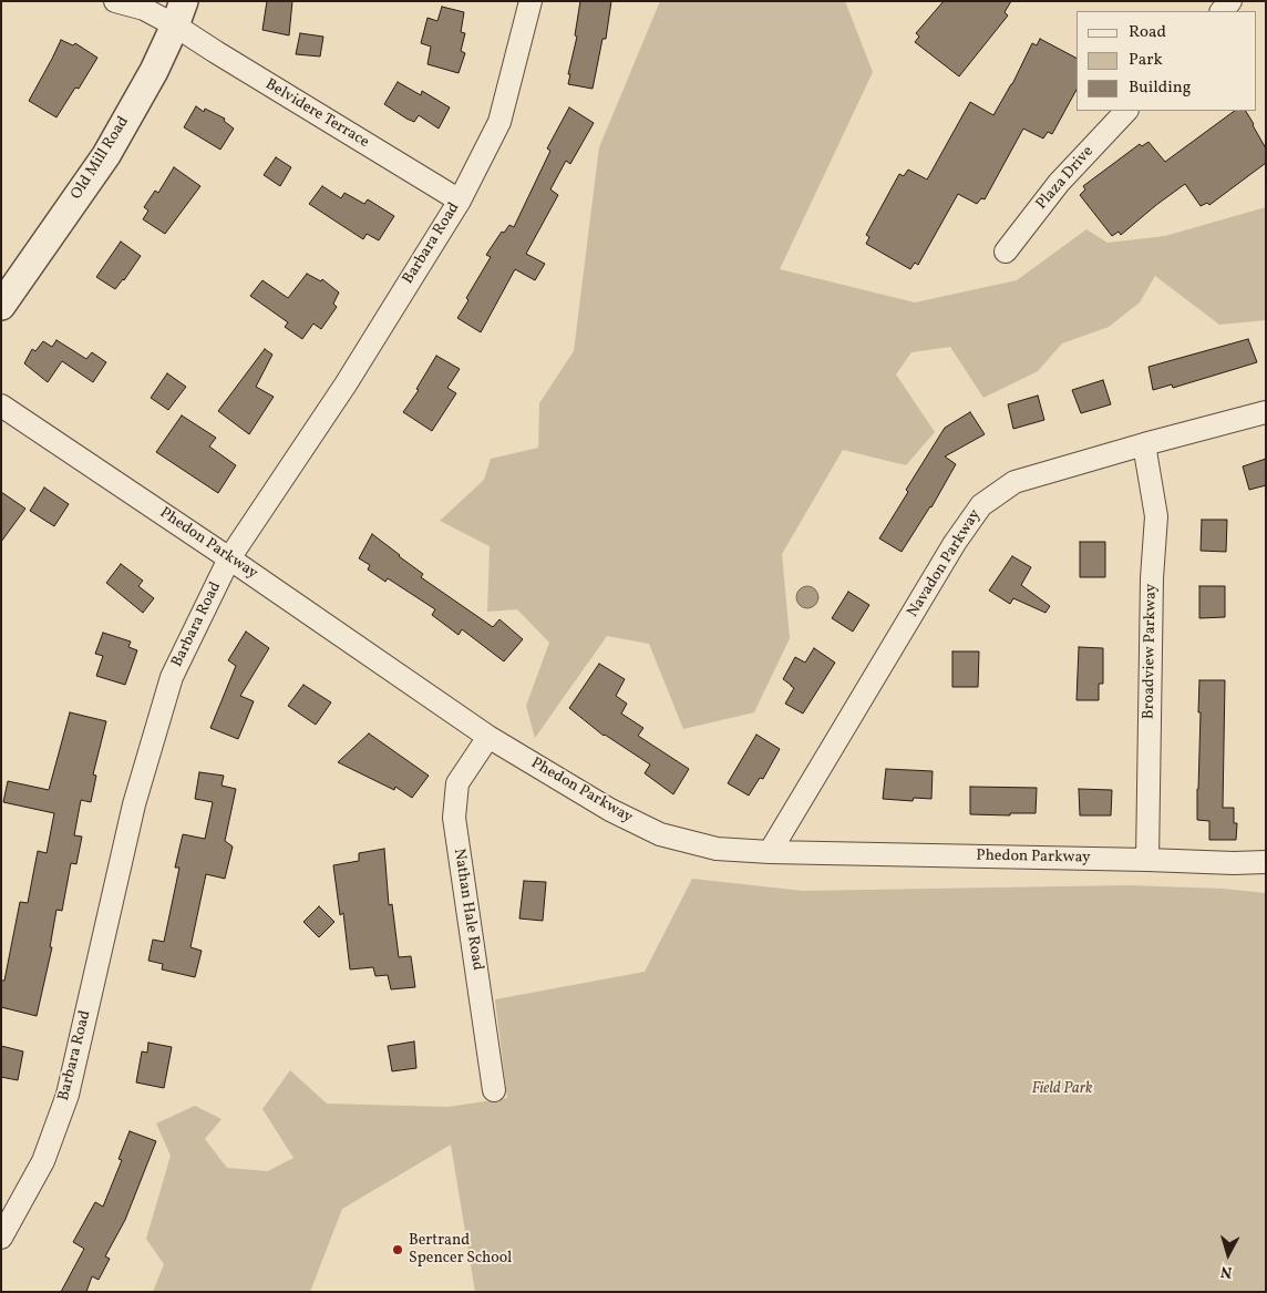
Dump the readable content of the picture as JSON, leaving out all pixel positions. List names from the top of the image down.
{
  "streets": {
    "street": [
      "Belvidere Terrace",
      "Old Mill Road",
      "Plaza Drive",
      "Barbara Road",
      "Phedon Parkway",
      "Navadon Parkway",
      "Broadview Parkway",
      "Nathan Hale Road"
    ]
  },
  "crossings": [
    ["Belvidere Terrace", "Old Mill Road"],
    ["Belvidere Terrace", "Barbara Road"],
    ["Barbara Road", "Phedon Parkway"],
    ["Phedon Parkway", "Navadon Parkway"],
    ["Phedon Parkway", "Broadview Parkway"],
    ["Phedon Parkway", "Nathan Hale Road"],
    ["Navadon Parkway", "Broadview Parkway"]
  ],
  "parks": ["Field Park"],
  "places": ["Bertrand Spencer School"],
  "legend": ["Road", "Park", "Building"],
  "north": "bottom"
}
